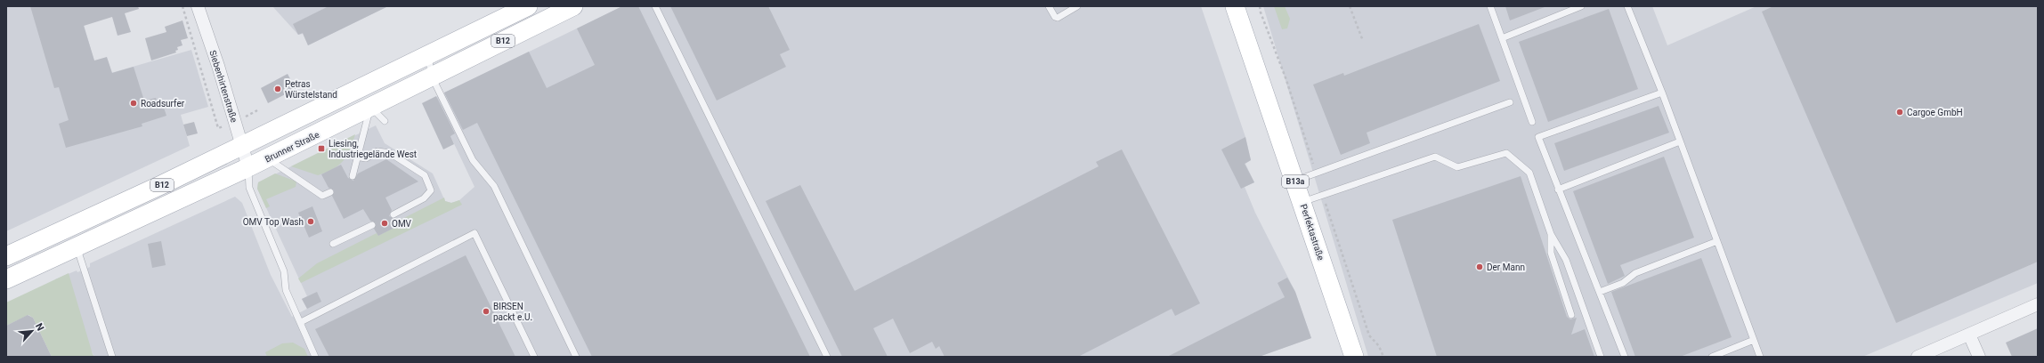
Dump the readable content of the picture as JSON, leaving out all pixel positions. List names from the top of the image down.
{
  "streets": {
    "main road": [
      "B12",
      "Brunner Straße",
      "B13a",
      "Perfektastraße"
    ],
    "street": ["Siebenhirtenstraße"]
  },
  "crossings": [
    ["Siebenhirtenstraße", "Brunner Straße"]
  ],
  "places": {
    "other": [
      "Petras Würstelstand",
      "Roadsurfer",
      "Cargoe GmbH",
      "OMV Top Wash",
      "OMV",
      "Der Mann",
      "BIRSEN packt e.U."
    ],
    "transit": ["Liesing, Industriegelände West"]
  },
  "north": "top right"
}
